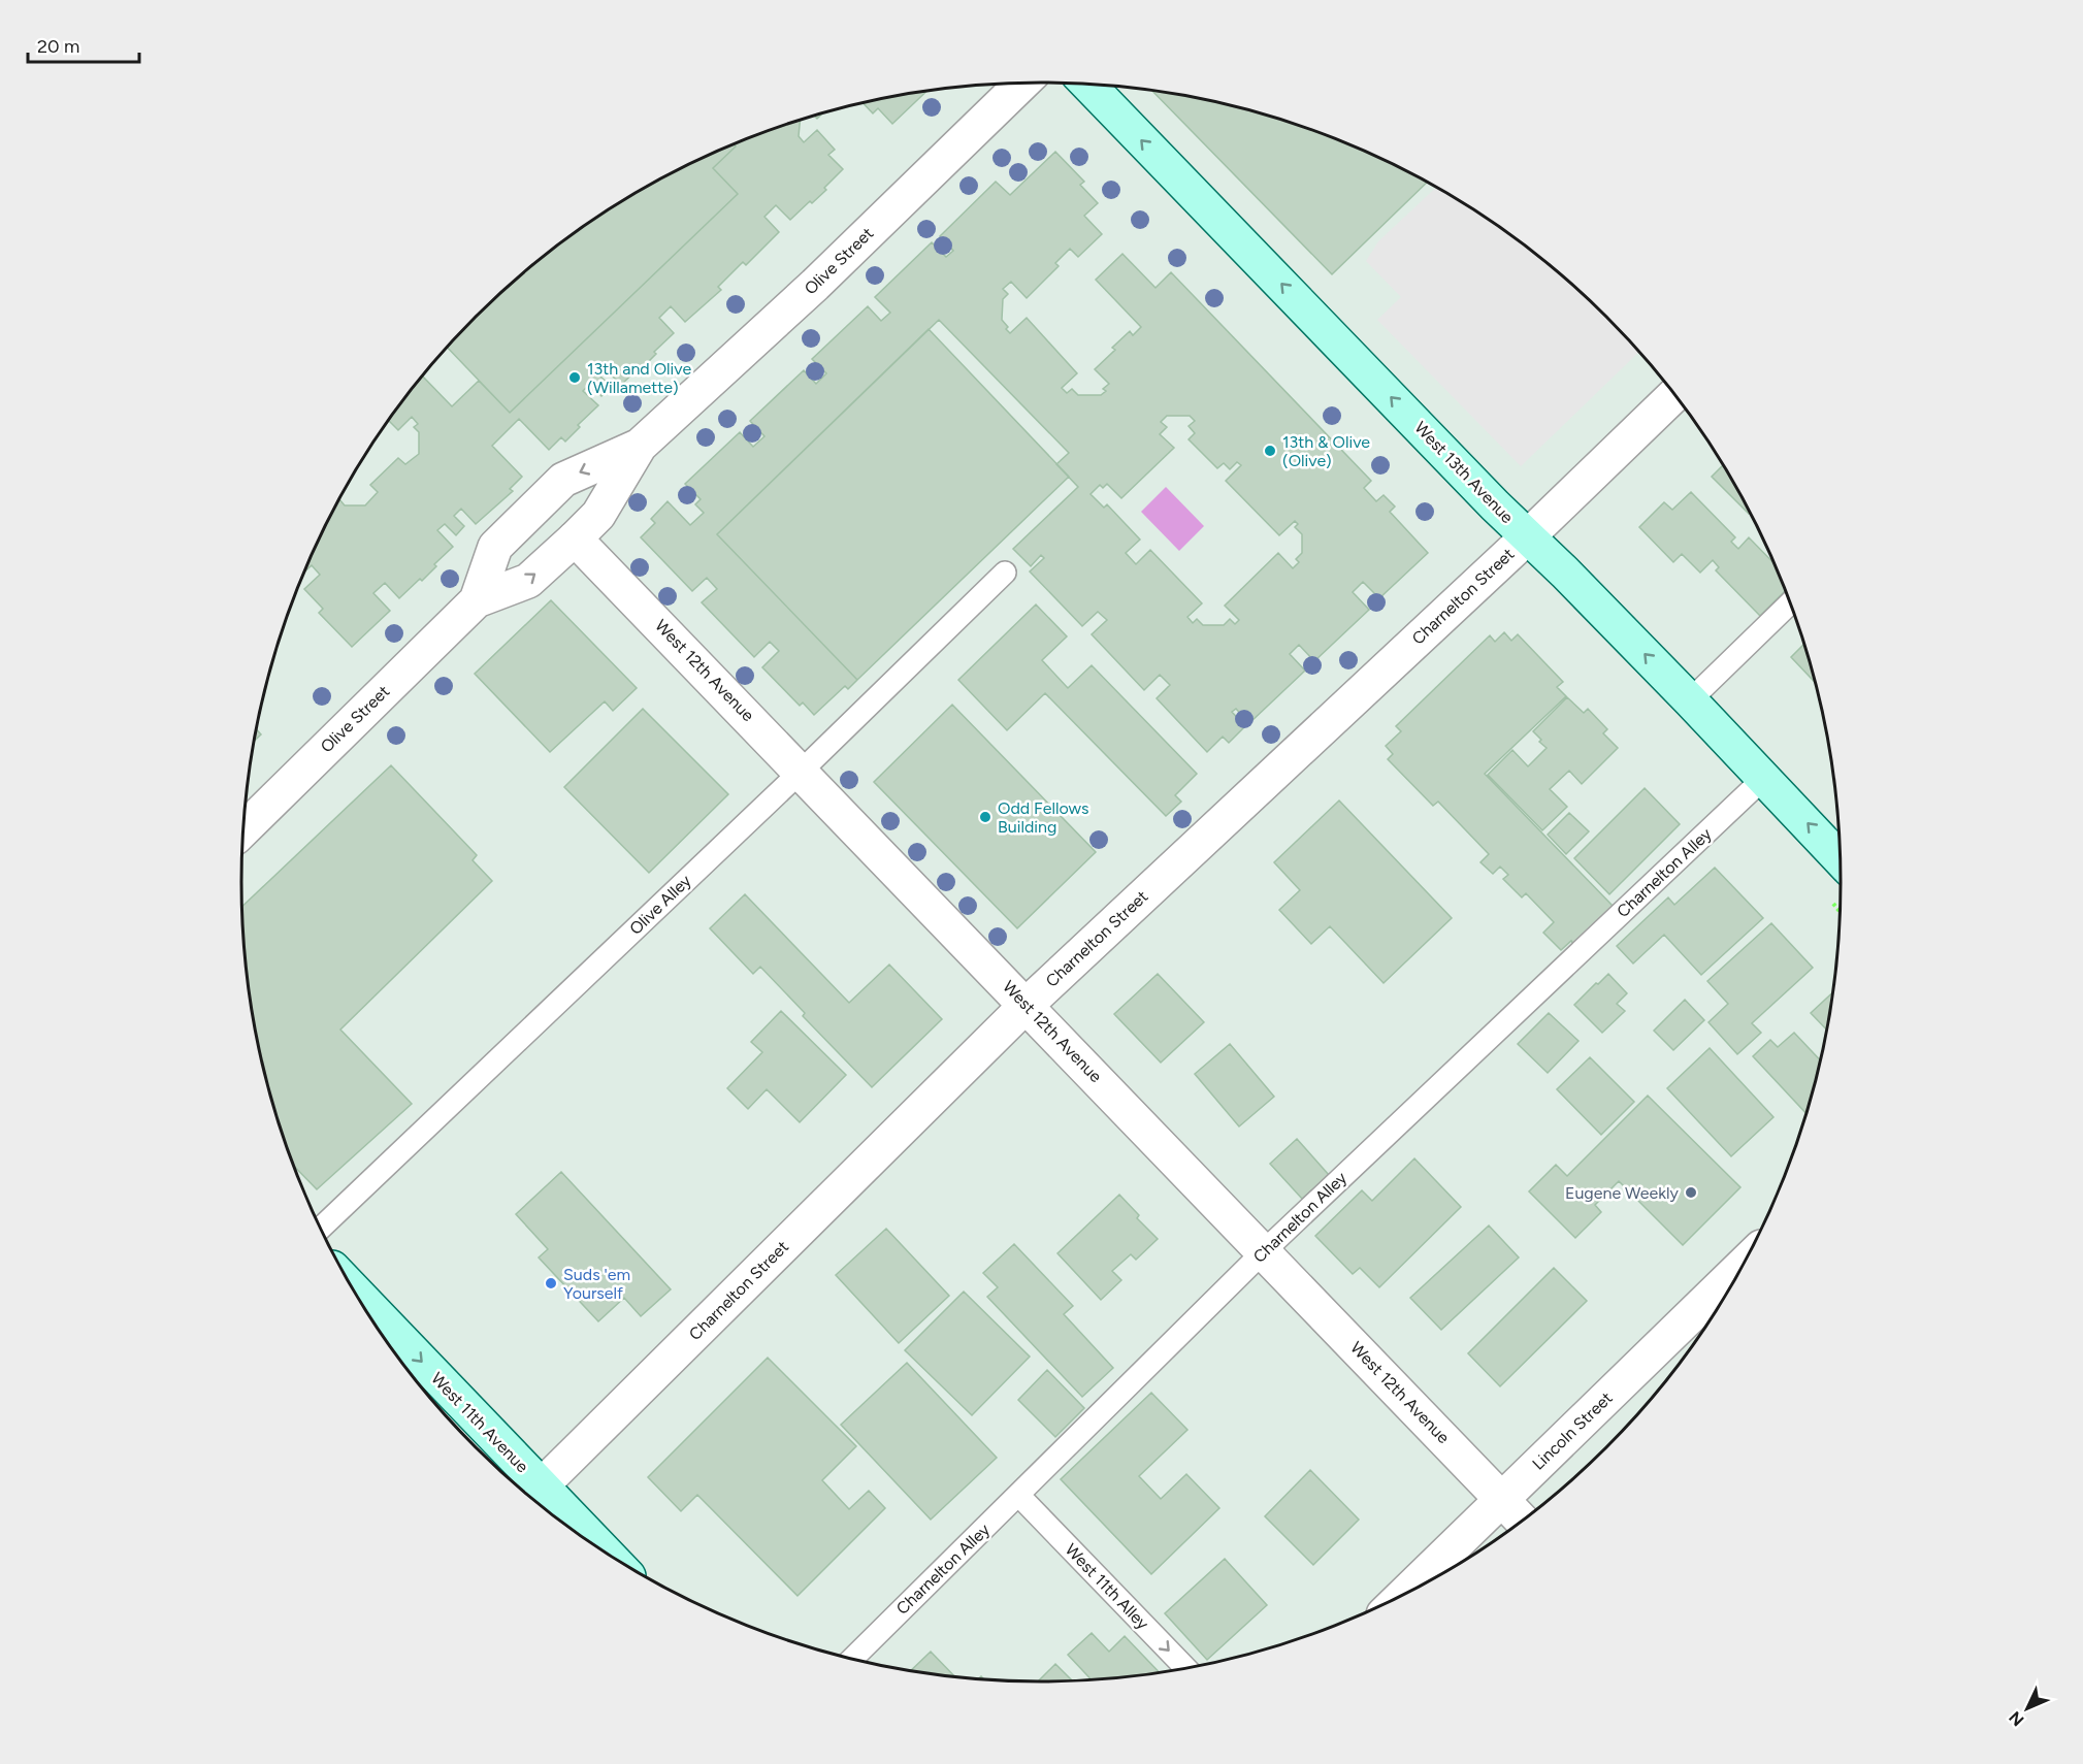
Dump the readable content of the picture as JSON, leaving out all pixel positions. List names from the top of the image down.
{
  "streets": {
    "main road": ["West 13th Avenue", "West 11th Avenue"],
    "street": [
      "Olive Street",
      "Charnelton Street",
      "West 12th Avenue",
      "Lincoln Street"
    ],
    "lane": ["Charnelton Alley", "Olive Alley", "West 11th Alley"]
  },
  "crossings": [
    ["Olive Street", "West 12th Avenue"],
    ["West 13th Avenue", "Charnelton Street"],
    ["West 13th Avenue", "Charnelton Alley"],
    ["Charnelton Street", "West 12th Avenue"],
    ["Charnelton Street", "West 11th Avenue"],
    ["West 12th Avenue", "Charnelton Alley"],
    ["West 12th Avenue", "Olive Alley"],
    ["West 12th Avenue", "Lincoln Street"],
    ["Charnelton Alley", "West 11th Alley"]
  ],
  "one_way": ["West 13th Avenue", "West 11th Avenue", "West 11th Alley"],
  "places": [
    "13th and Olive (Willamette)",
    "13th & Olive (Olive)",
    "Odd Fellows Building",
    "Eugene Weekly",
    "Suds 'em Yourself"
  ],
  "scale_bar": "20 m",
  "north": "bottom left"
}
